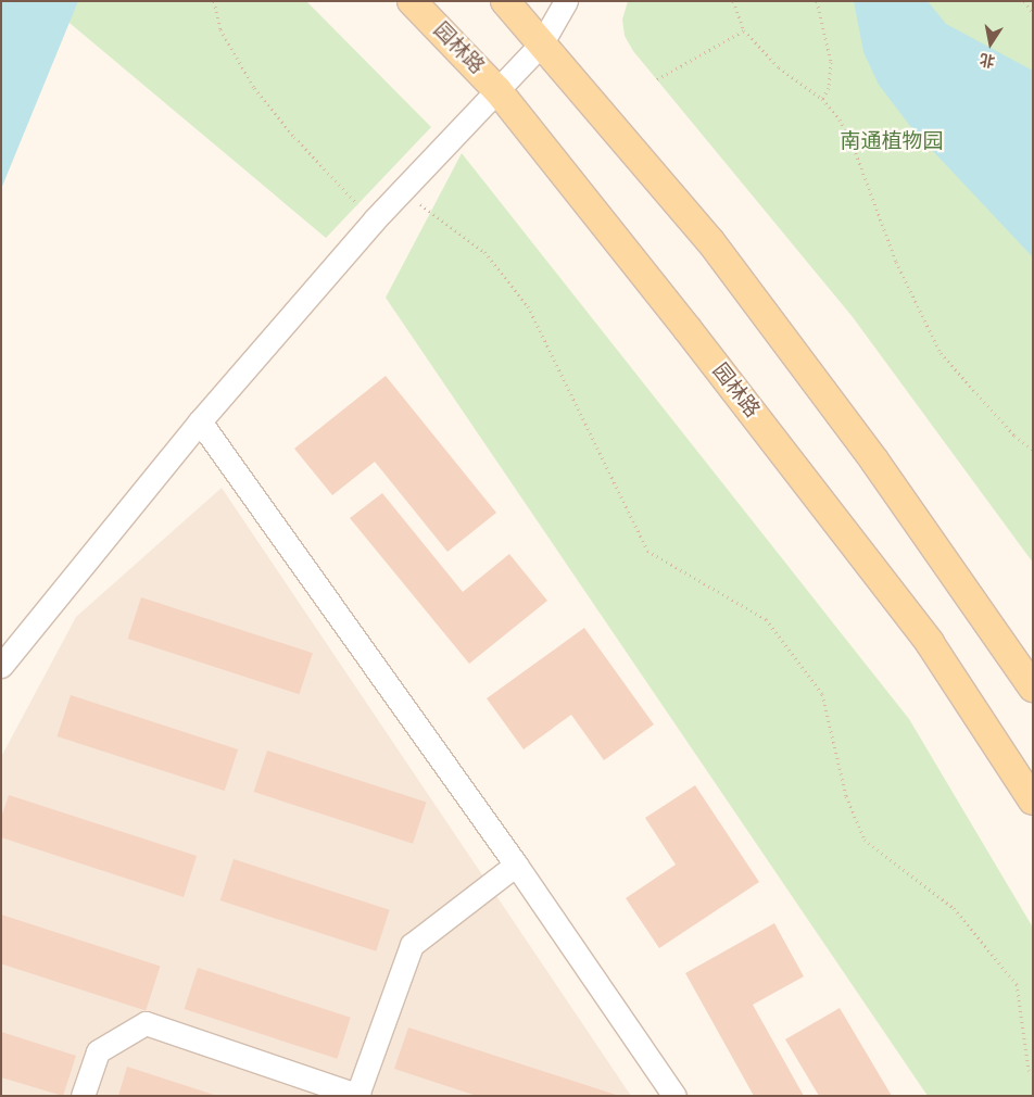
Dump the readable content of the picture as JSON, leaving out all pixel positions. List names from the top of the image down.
{
  "streets": {
    "main road": ["园林路"]
  },
  "parks": ["南通植物园"],
  "north": "bottom"
}
